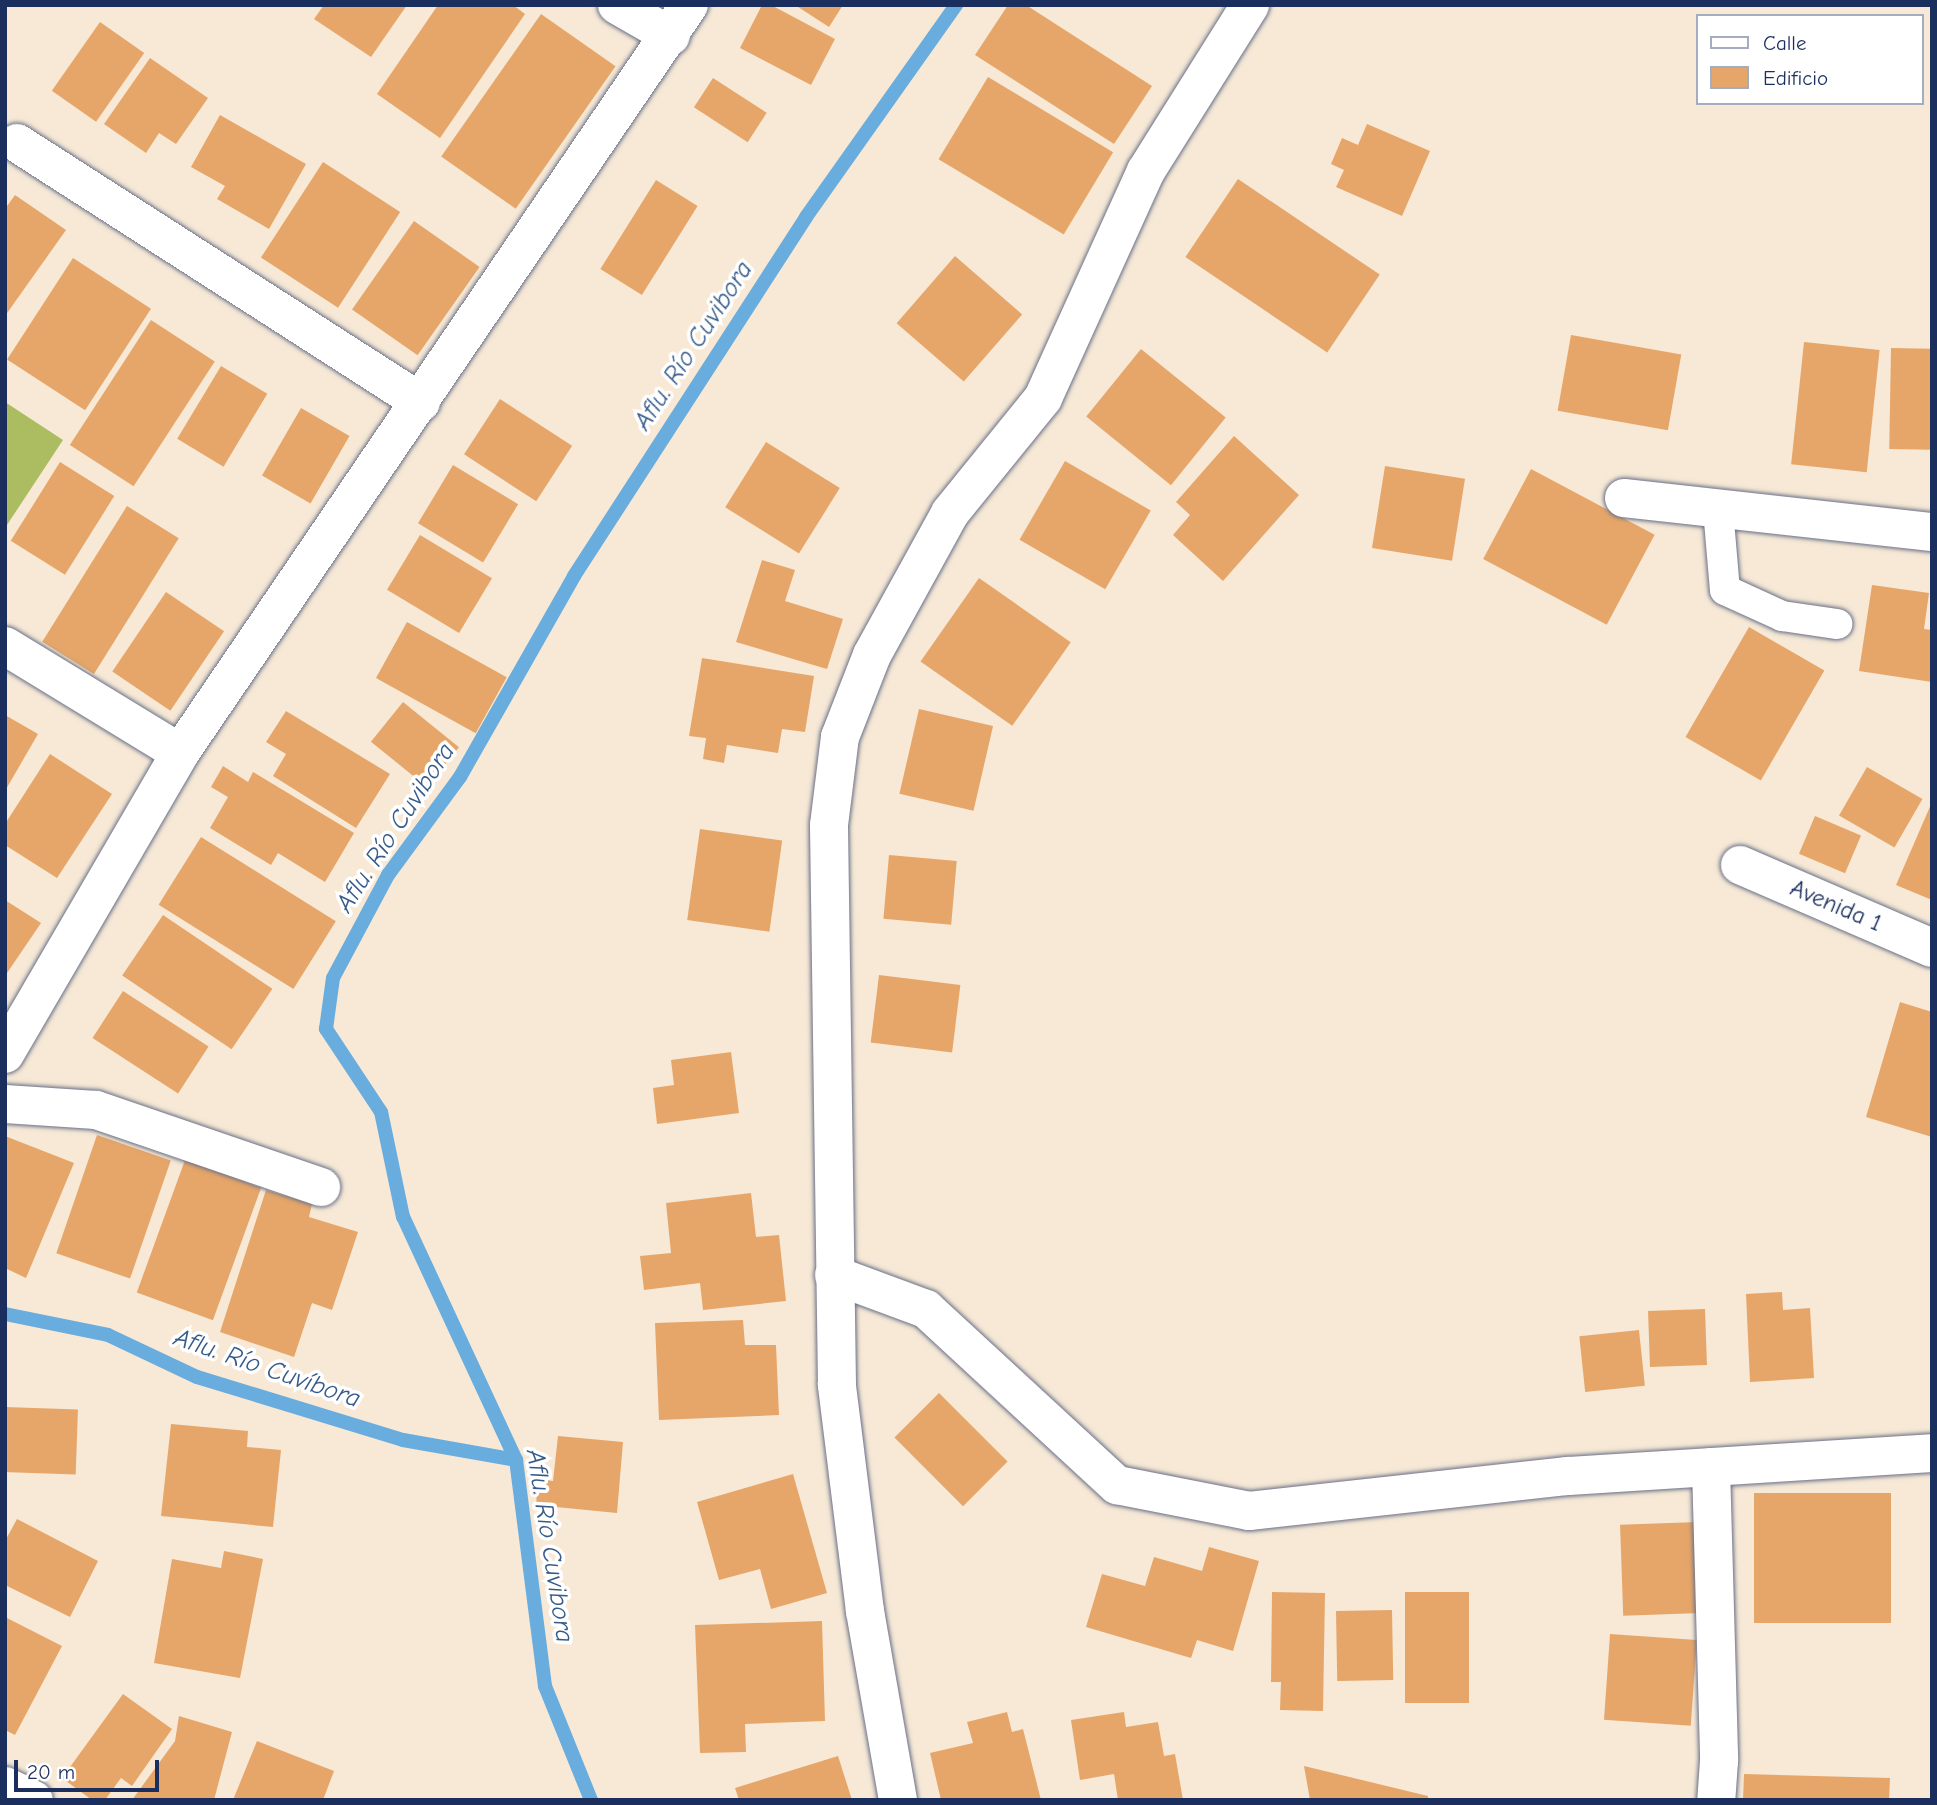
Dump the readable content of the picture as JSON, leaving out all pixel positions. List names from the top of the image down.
{
  "streets": {
    "street": ["Avenida 1"]
  },
  "water": ["Aflu. Río Cuvibora", "Aflu. Río Cuvíbora"],
  "legend": ["Calle", "Edificio"],
  "scale_bar": "20 m"
}
